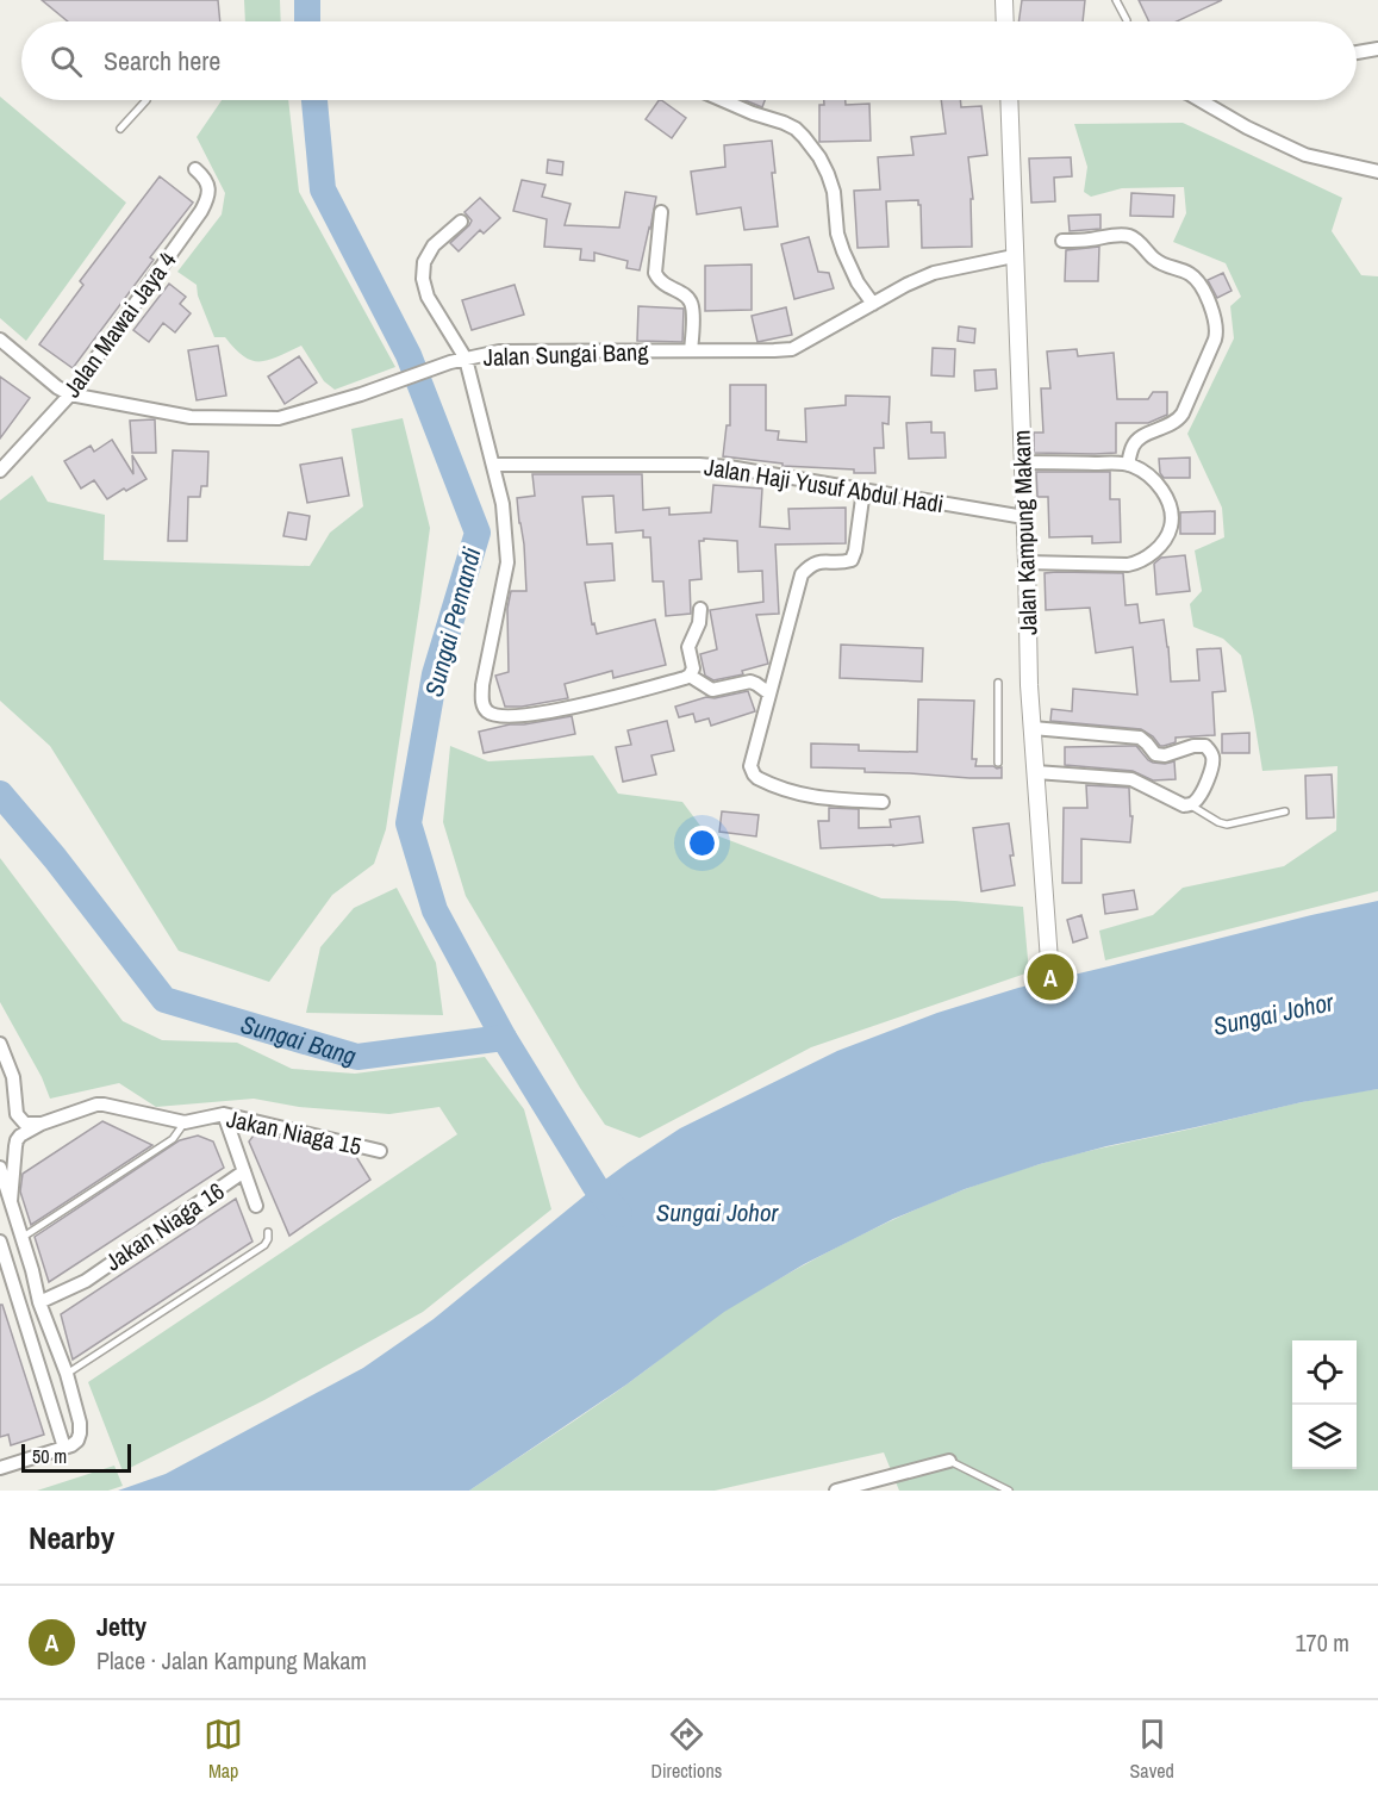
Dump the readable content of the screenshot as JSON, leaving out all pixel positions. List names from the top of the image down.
{
  "streets": {
    "street": [
      "Jalan Mawai Jaya 4",
      "Jalan Sungai Bang",
      "Jalan Haji Yusuf Abdul Hadi",
      "Jalan Kampung Makam",
      "Jakan Niaga 15",
      "Jakan Niaga 16"
    ]
  },
  "crossings": [
    ["Jalan Mawai Jaya 4", "Jalan Sungai Bang"],
    ["Jalan Sungai Bang", "Jalan Kampung Makam"],
    ["Jalan Haji Yusuf Abdul Hadi", "Jalan Kampung Makam"]
  ],
  "water": ["Sungai Pemandi", "Sungai Johor", "Sungai Bang"],
  "scale_bar": "50 m",
  "page": {
    "search": "Search here",
    "pins": "A",
    "scale": "50 m",
    "heading": "Nearby",
    "list": [
      {
        "mark": "A",
        "name": "Jetty",
        "note": "Place · Jalan Kampung Makam",
        "value": "170 m"
      }
    ],
    "nav": ["Map", "Directions", "Saved"]
  }
}
